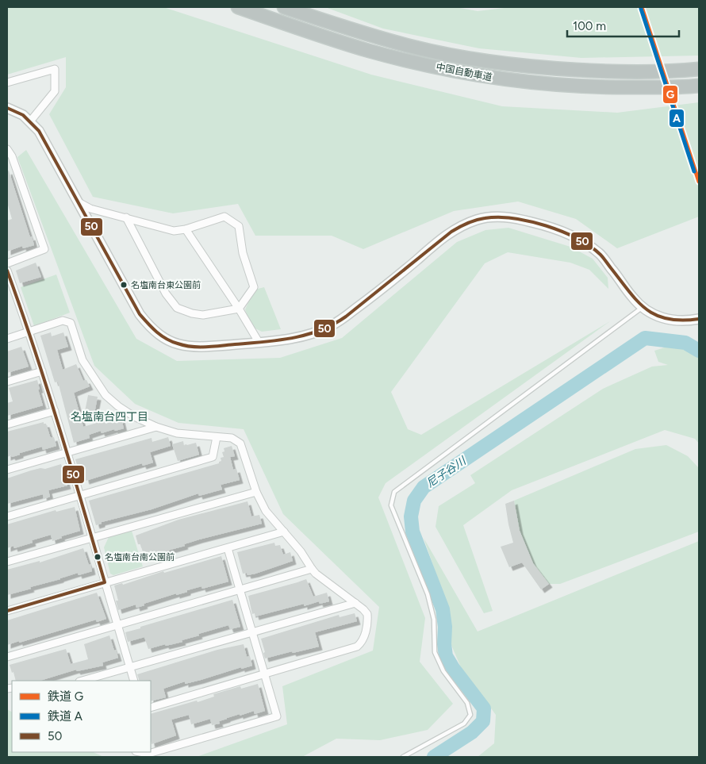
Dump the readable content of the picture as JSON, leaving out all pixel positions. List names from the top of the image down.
{
  "streets": {
    "highway": ["中国自動車道"]
  },
  "districts": ["名塩南台四丁目"],
  "water": ["尼子谷川"],
  "places": ["名塩南台東公園前", "名塩南台南公園前"],
  "lines": ["rail line G", "rail line A", "transit line 50"],
  "legend": ["鉄道 G", "鉄道 A", "50"],
  "scale_bar": "100 m"
}
